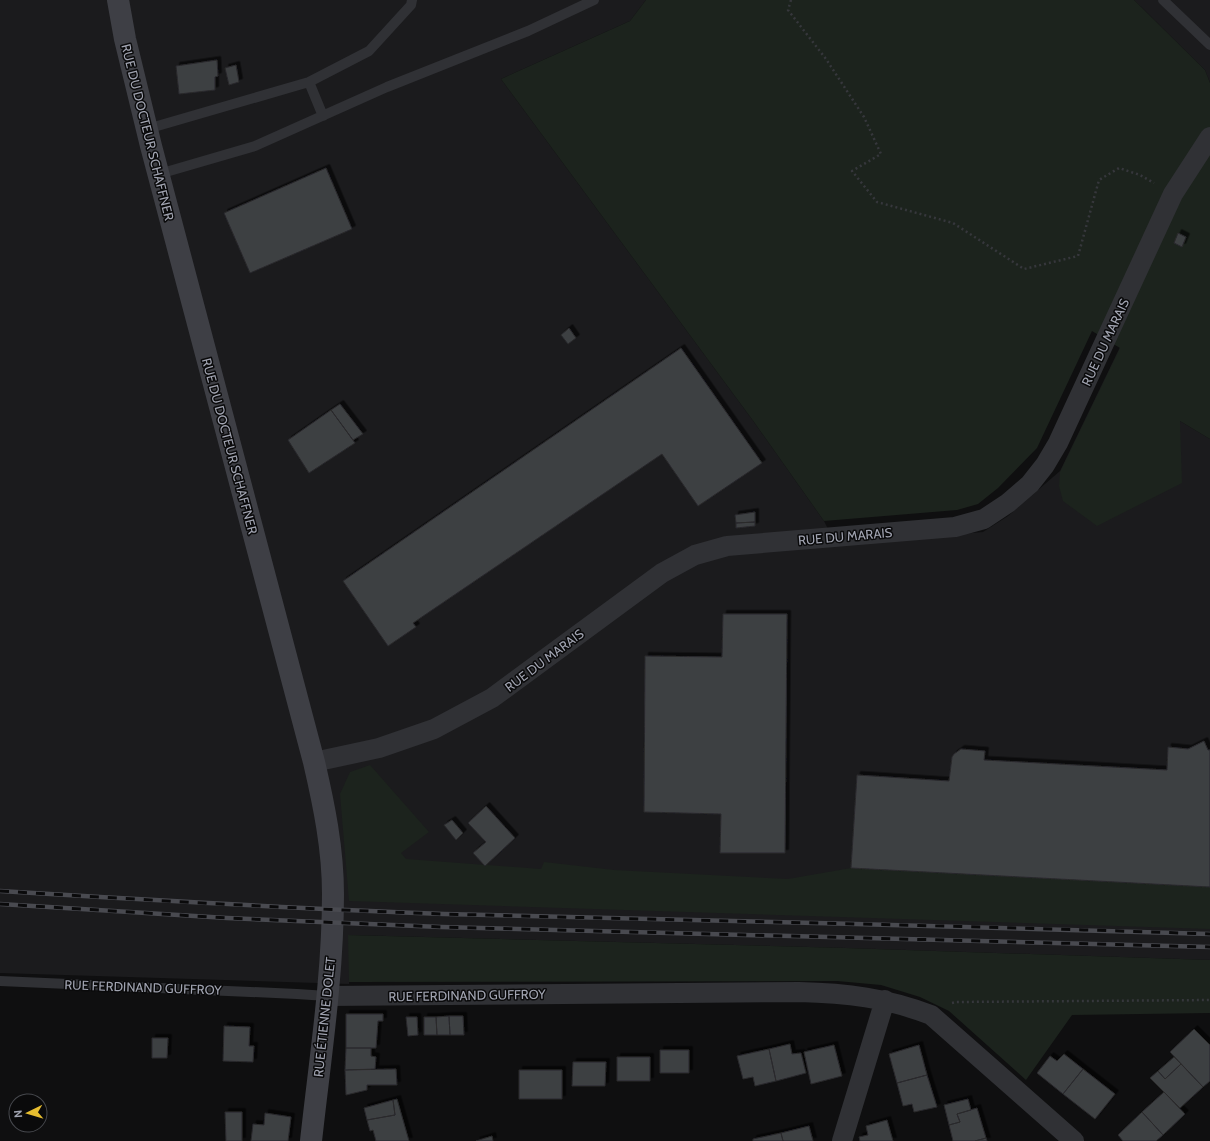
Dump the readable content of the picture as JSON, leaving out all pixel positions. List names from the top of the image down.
{
  "streets": {
    "street": [
      "RUE DU DOCTEUR SCHAFFNER",
      "RUE DU MARAIS",
      "RUE FERDINAND GUFFROY",
      "RUE ÉTIENNE DOLET"
    ]
  },
  "crossings": [
    ["RUE DU DOCTEUR SCHAFFNER", "RUE DU MARAIS"],
    ["RUE DU DOCTEUR SCHAFFNER", "RUE ÉTIENNE DOLET"],
    ["RUE FERDINAND GUFFROY", "RUE ÉTIENNE DOLET"]
  ],
  "north": "left"
}
